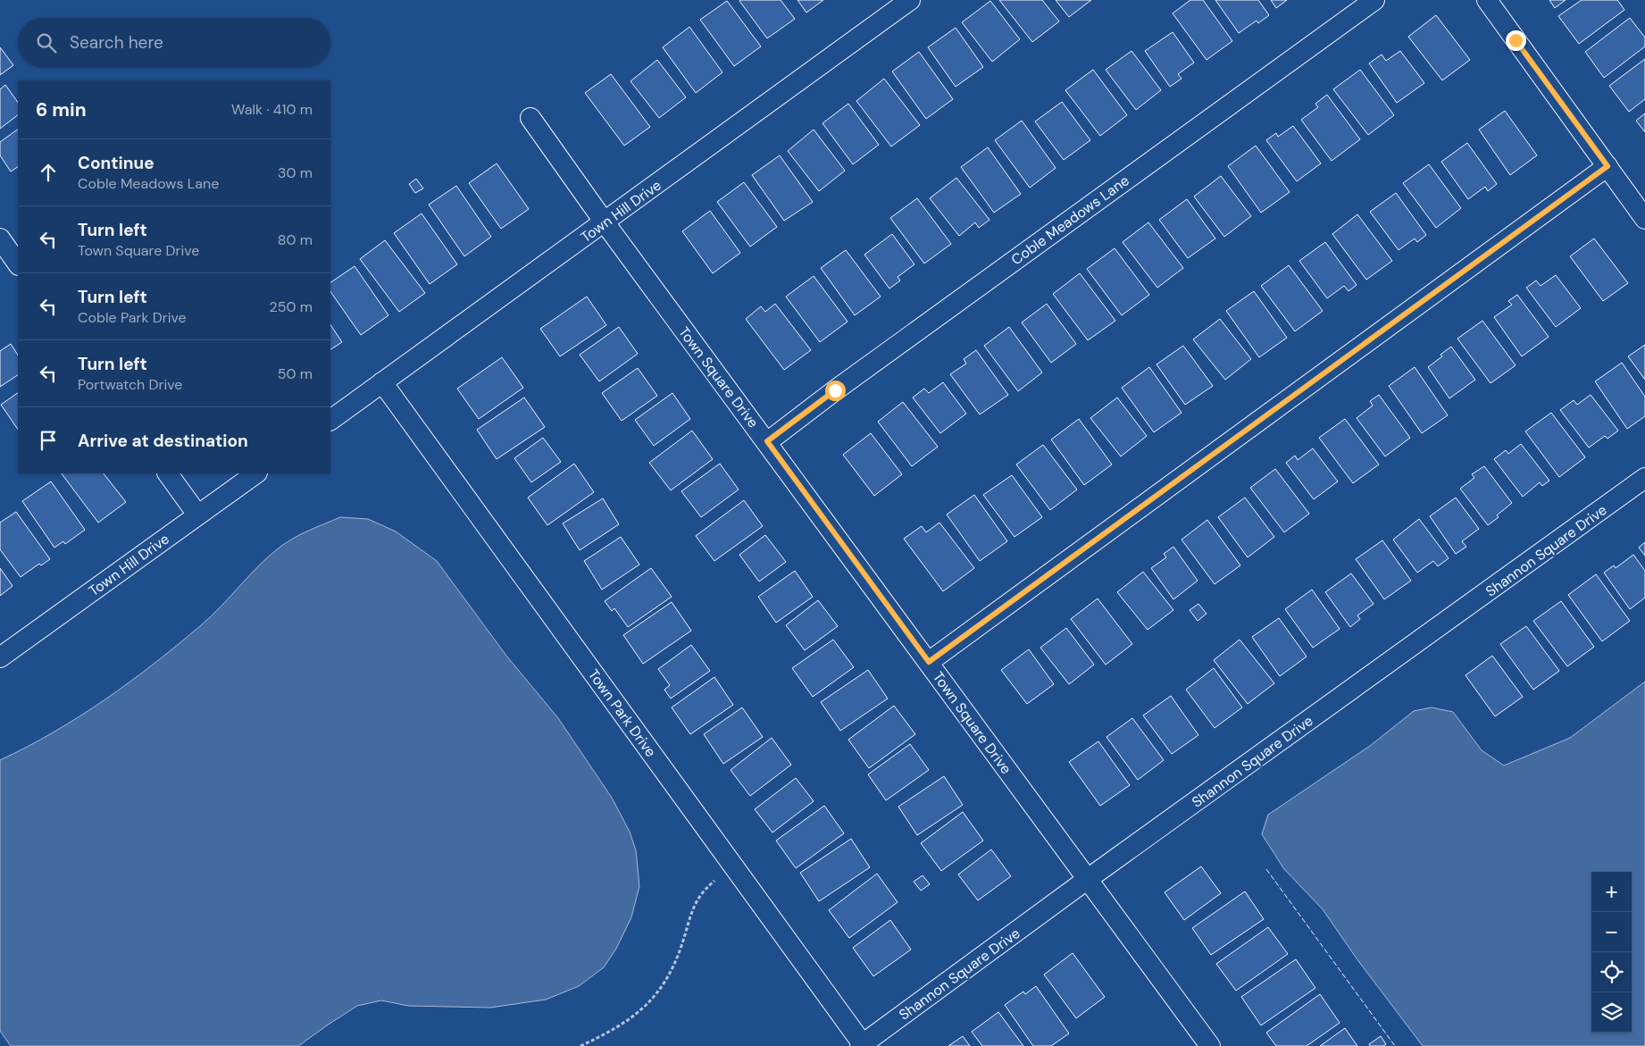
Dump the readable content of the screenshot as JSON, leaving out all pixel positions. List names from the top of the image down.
{
  "streets": {
    "street": [
      "Town Hill Drive",
      "Coble Meadows Lane",
      "Town Square Drive",
      "Shannon Square Drive",
      "Town Park Drive"
    ]
  },
  "crossings": [
    ["Town Hill Drive", "Town Square Drive"],
    ["Town Hill Drive", "Town Park Drive"],
    ["Coble Meadows Lane", "Town Square Drive"],
    ["Town Square Drive", "Shannon Square Drive"],
    ["Shannon Square Drive", "Town Park Drive"]
  ],
  "page": {
    "search": "Search here",
    "heading": ["6 min", "Walk · 410 m"],
    "list": [
      ["Continue", "Coble Meadows Lane", "30 m"],
      ["Turn left", "Town Square Drive", "80 m"],
      ["Turn left", "Coble Park Drive", "250 m"],
      ["Turn left", "Portwatch Drive", "50 m"],
      "Arrive at destination"
    ],
    "map_buttons": ["+", "−"]
  }
}
